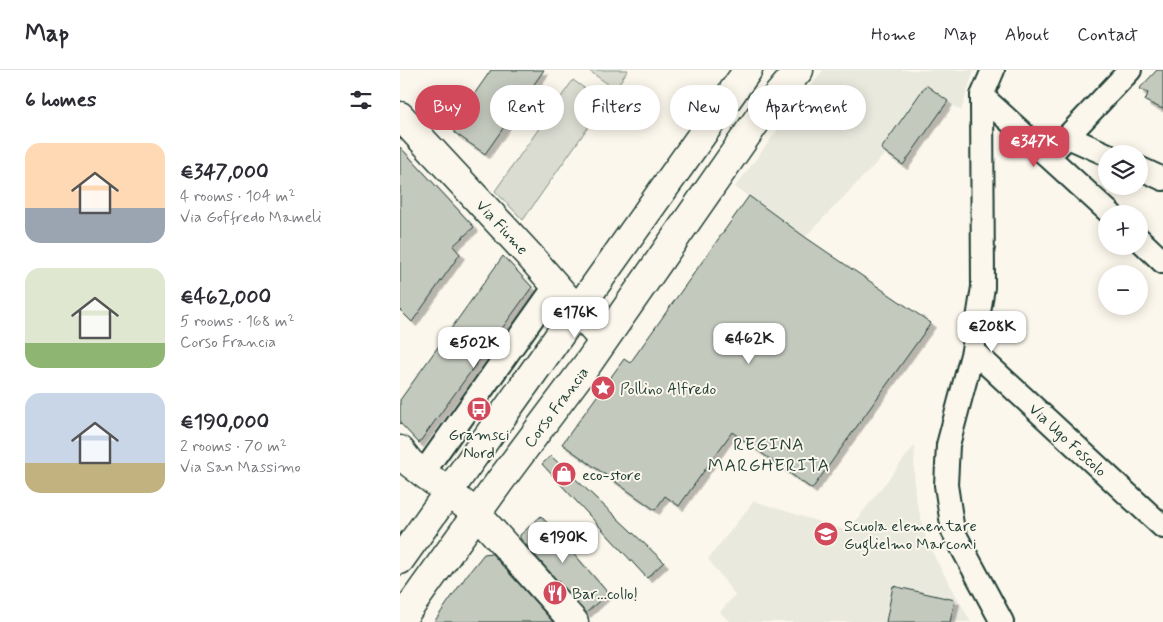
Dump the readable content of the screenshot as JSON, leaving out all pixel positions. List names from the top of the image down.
{
  "streets": {
    "main road": ["Via Fiume", "Corso Francia"],
    "street": ["Via Ugo Foscolo"]
  },
  "crossings": [
    ["Via Fiume", "Corso Francia"]
  ],
  "districts": ["REGINA MARGHERITA"],
  "places": {
    "place": ["Pollino Alfredo"],
    "bus stop": ["Gramsci Nord"],
    "shop": ["eco-store"],
    "school or university": ["Scuola elementare Guglielmo Marconi"],
    "restaurant": ["Bar...collo!"]
  },
  "page": {
    "header": "Map",
    "nav": [
      "Home",
      "Map",
      "About",
      "Contact"
    ],
    "heading": "6 homes",
    "chip": [
      "Buy",
      "Rent",
      "Filters",
      "New",
      "Apartment"
    ],
    "price": [
      "€347K",
      "€176K",
      "€208K",
      "€462K",
      "€502K",
      "€190K"
    ],
    "list": [
      {
        "name": "€347,000",
        "note": "4 rooms · 104 m² · Via Goffredo Mameli"
      },
      {
        "name": "€462,000",
        "note": "5 rooms · 168 m² · Corso Francia"
      },
      {
        "name": "€190,000",
        "note": "2 rooms · 70 m² · Via San Massimo"
      }
    ],
    "map_buttons": ["+", "−"]
  }
}
